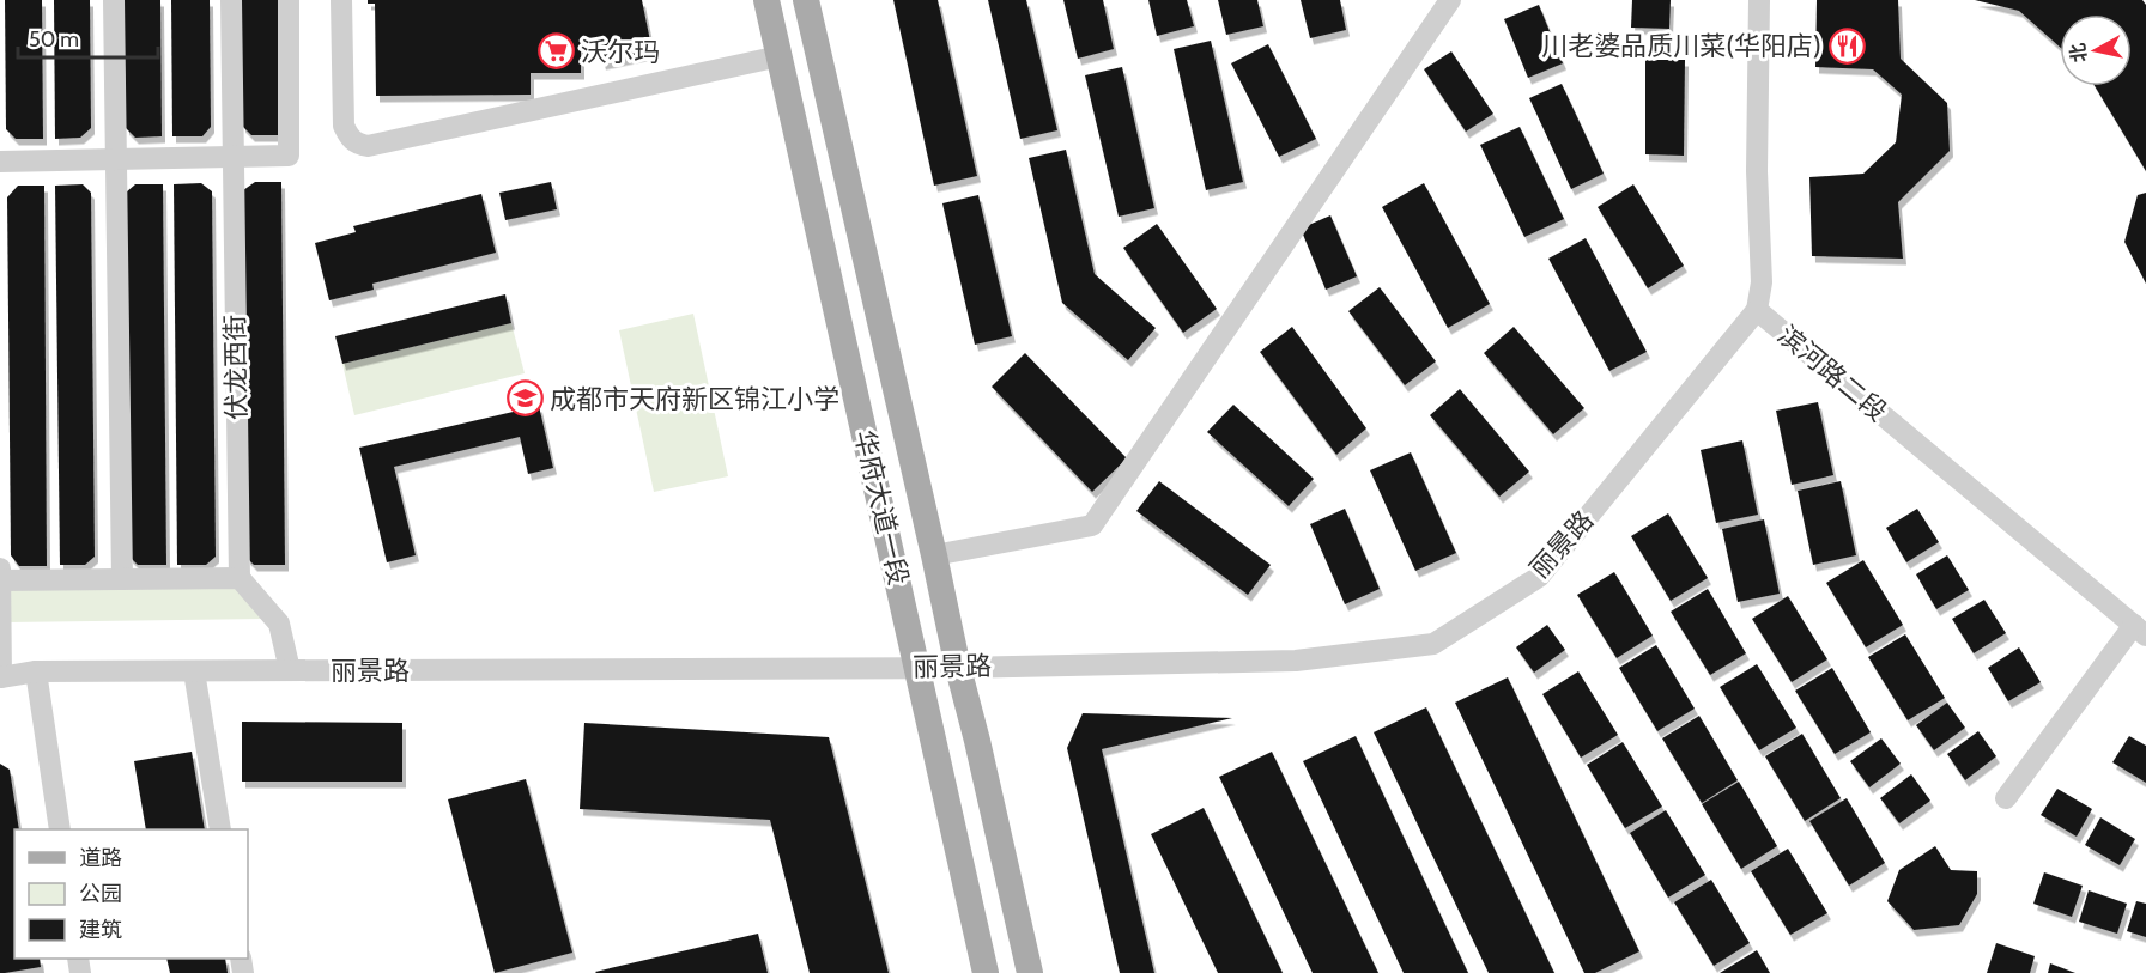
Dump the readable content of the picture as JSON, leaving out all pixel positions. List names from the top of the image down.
{
  "streets": {
    "main road": ["华府大道一段"],
    "street": ["伏龙西街", "滨河路二段", "丽景路"]
  },
  "crossings": [
    ["滨河路二段", "丽景路"],
    ["华府大道一段", "丽景路"]
  ],
  "places": {
    "restaurant": ["川老婆品质川菜(华阳店)"],
    "supermarket": ["沃尔玛"],
    "school or university": ["成都市天府新区锦江小学"]
  },
  "legend": ["道路", "公园", "建筑"],
  "scale_bar": "50 m",
  "north": "left"
}
